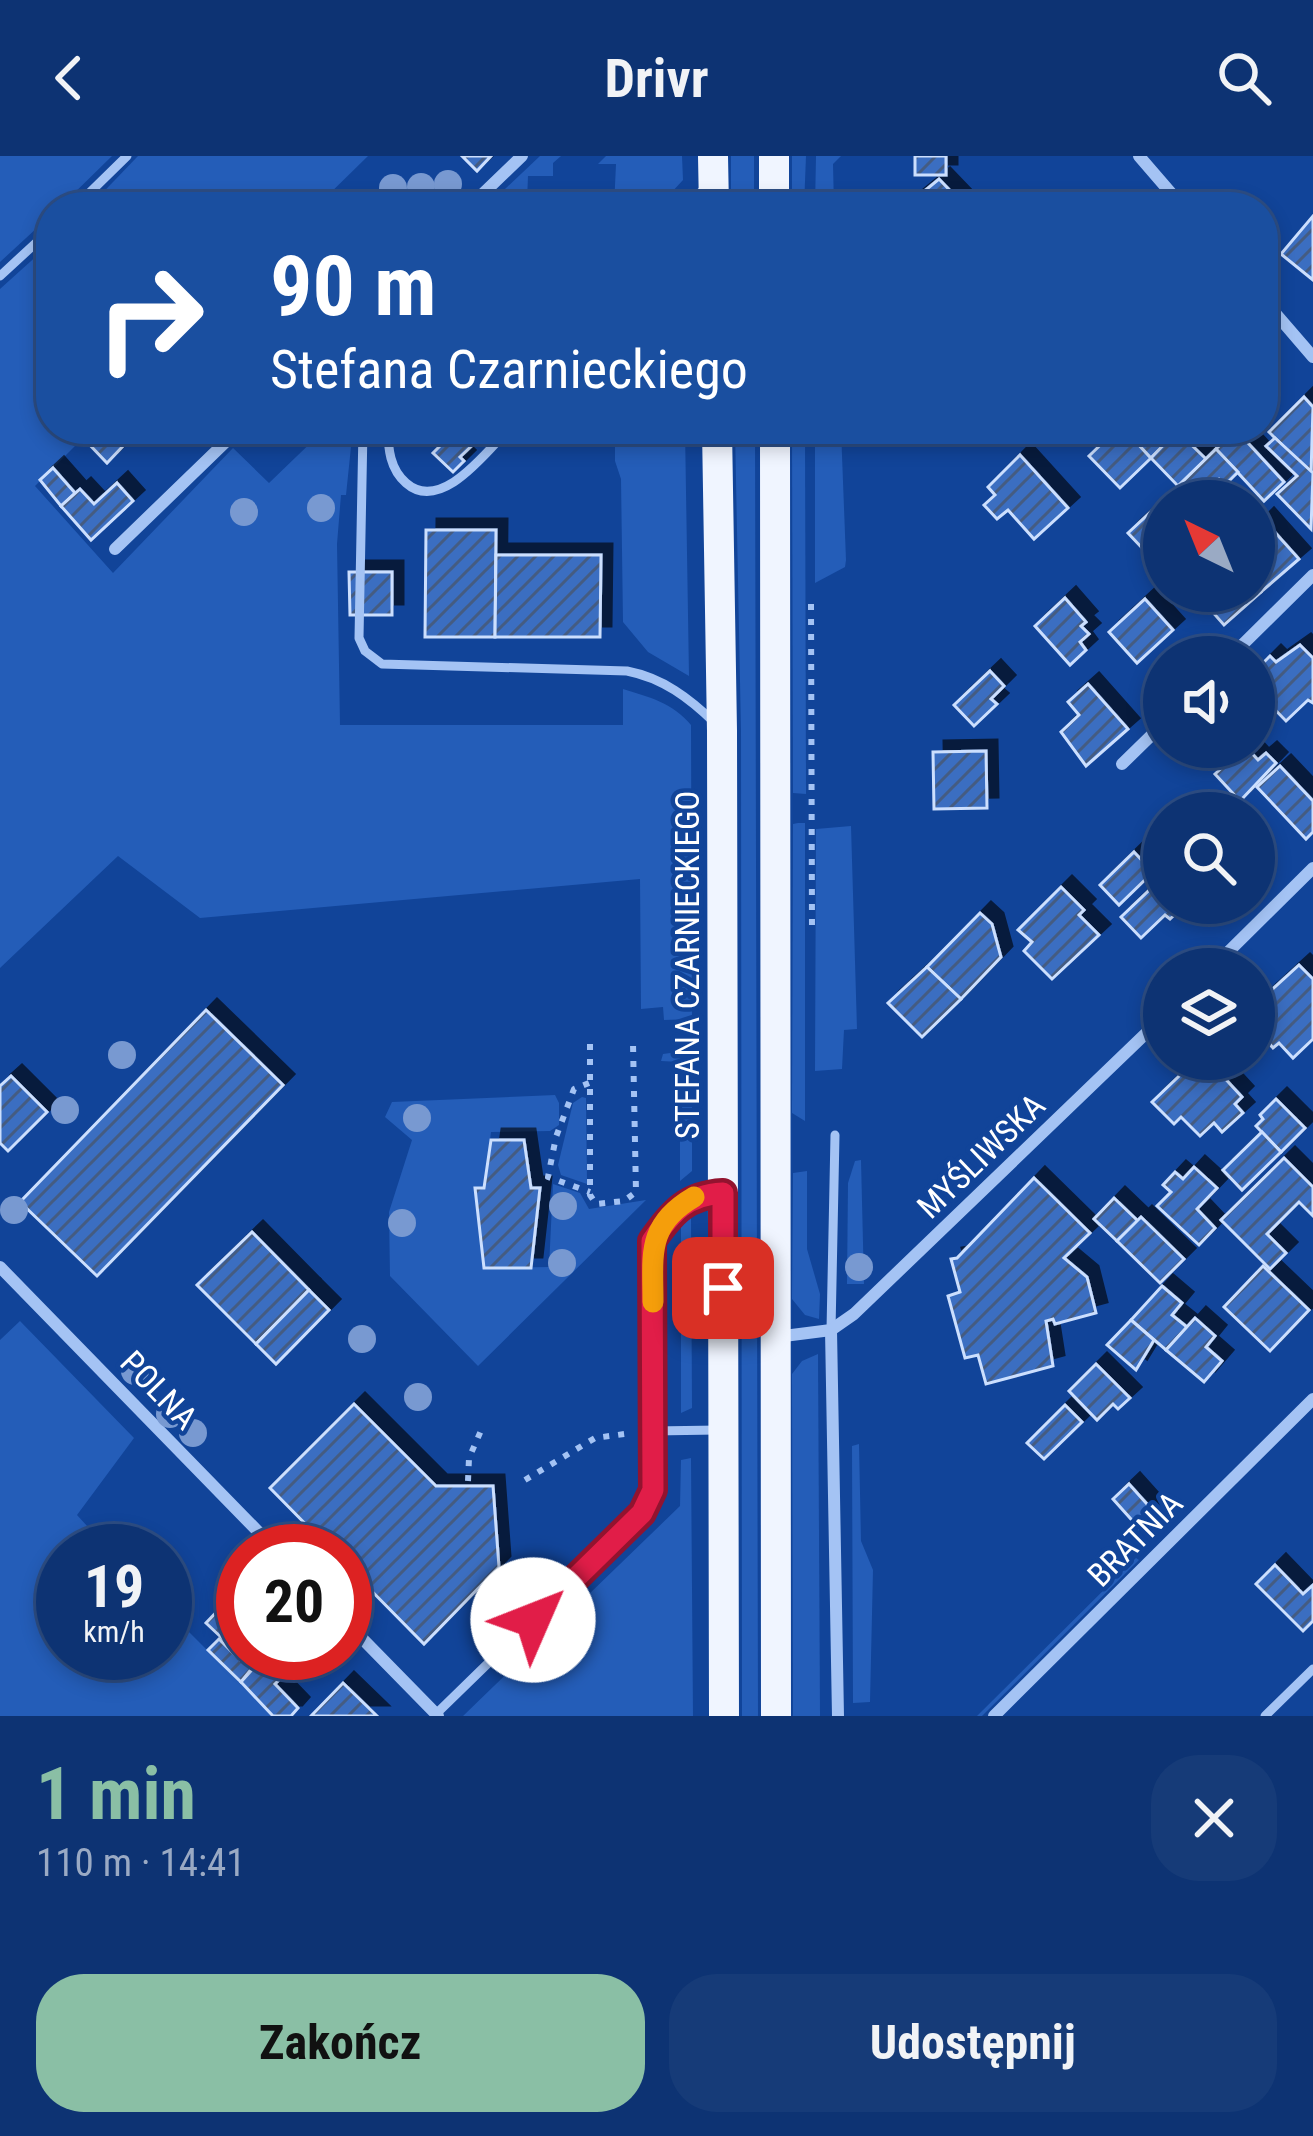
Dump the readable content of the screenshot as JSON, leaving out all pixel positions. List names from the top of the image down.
{
  "streets": {
    "main road": ["STEFANA CZARNIECKIEGO"],
    "street": ["MYŚLIWSKA", "POLNA", "BRATNIA"]
  },
  "north": "top left",
  "page": {
    "header": "Drivr",
    "turn": ["90 m", "Stefana Czarnieckiego"],
    "speed": "19 km/h",
    "limit": "20",
    "heading": ["1 min", "110 m · 14:41"],
    "buttons": ["Zakończ", "Udostępnij"]
  }
}
